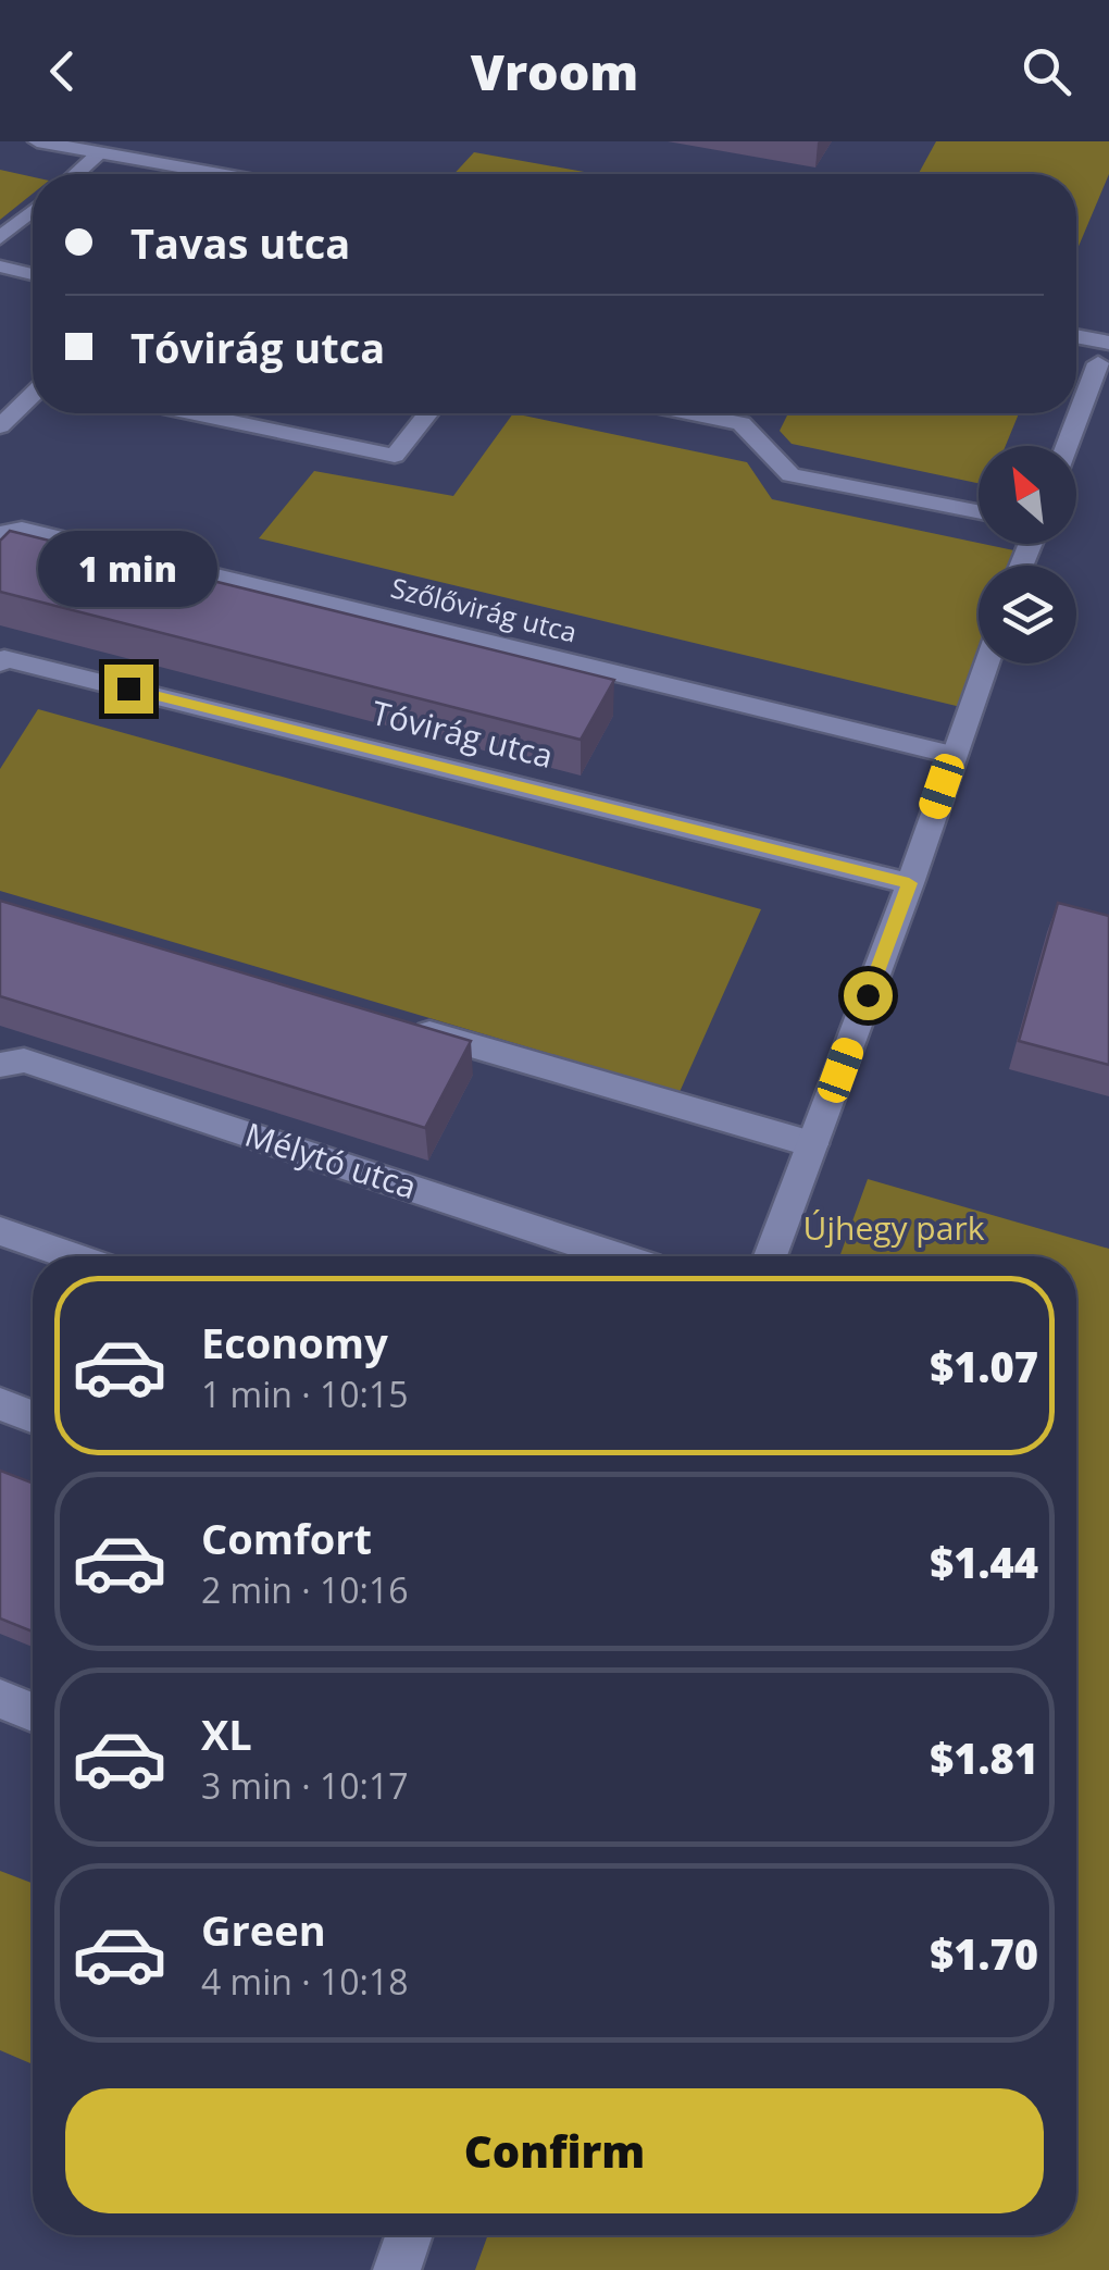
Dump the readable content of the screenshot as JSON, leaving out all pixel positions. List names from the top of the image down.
{
  "streets": {
    "street": ["Szőlővirág utca", "Tóvirág utca", "Mélytó utca"]
  },
  "parks": ["Újhegy park"],
  "north": "top left",
  "page": {
    "header": "Vroom",
    "banner": ["Tavas utca", "Tóvirág utca"],
    "bubble": "1 min",
    "list": [
      {
        "name": "Economy",
        "note": "1 min · 10:15",
        "value": "$1.07"
      },
      {
        "name": "Comfort",
        "note": "2 min · 10:16",
        "value": "$1.44"
      },
      {
        "name": "XL",
        "note": "3 min · 10:17",
        "value": "$1.81"
      },
      {
        "name": "Green",
        "note": "4 min · 10:18",
        "value": "$1.70"
      }
    ],
    "buttons": "Confirm"
  }
}
